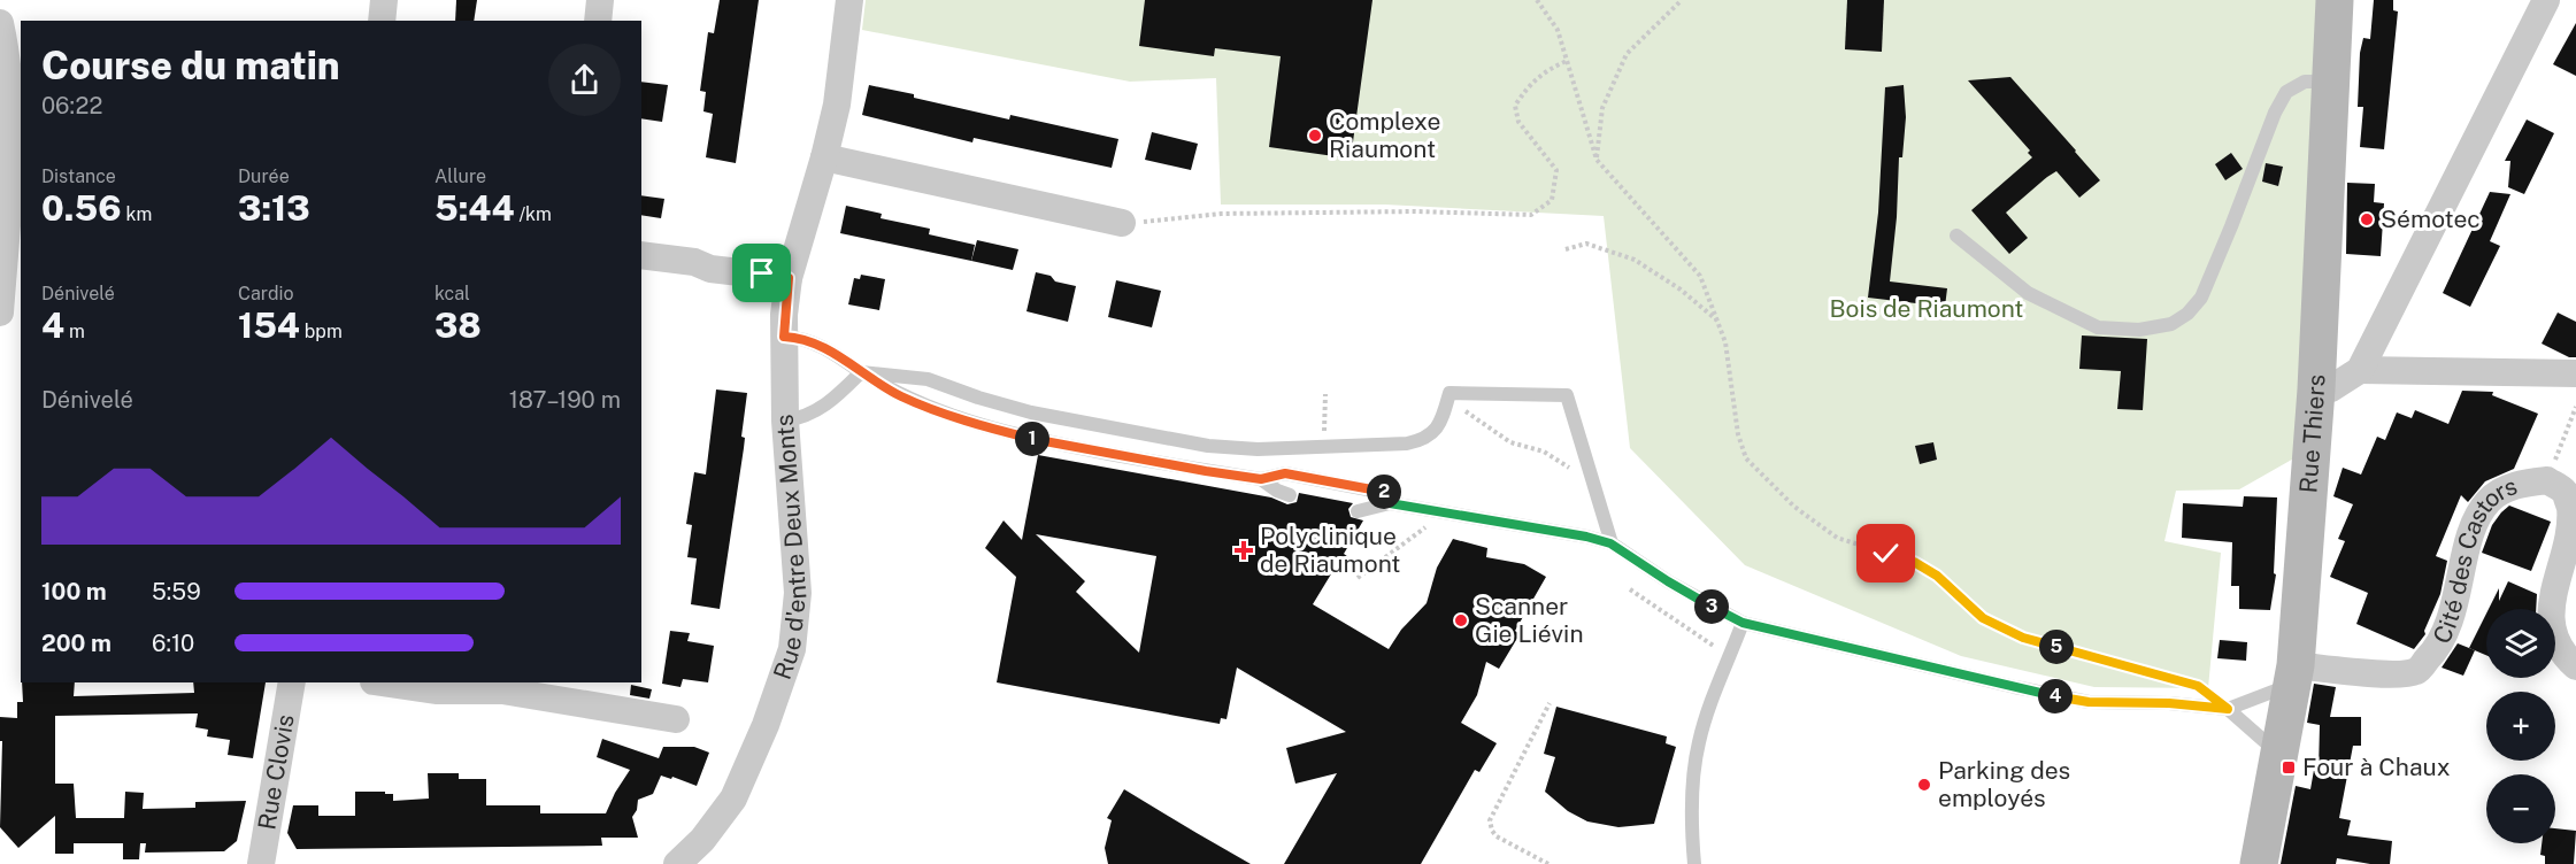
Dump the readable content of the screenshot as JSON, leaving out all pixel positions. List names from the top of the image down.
{
  "streets": {
    "street": [
      "Rue Thiers",
      "Rue d'entre Deux Monts",
      "Cité des Castors",
      "Rue Clovis"
    ]
  },
  "crossings": [
    ["Rue Thiers", "Cité des Castors"]
  ],
  "parks": ["Bois de Riaumont"],
  "places": {
    "other": [
      "Complexe Riaumont",
      "Sémotec",
      "Scanner Gie Liévin",
      "Parking des employés"
    ],
    "health": ["Polyclinique de Riaumont"],
    "transit": ["Four à Chaux"]
  },
  "page": {
    "heading": ["Course du matin", "06:22"],
    "stats": [
      ["Distance", "0.56 km"],
      ["Durée", "3:13"],
      ["Allure", "5:44 /km"],
      ["Dénivelé", "4 m"],
      ["Cardio", "154 bpm"],
      ["kcal", "38"]
    ],
    "chart": ["Dénivelé", "187–190 m"],
    "pins": [
      "1",
      "2",
      "3",
      "5",
      "4"
    ],
    "list": [
      {
        "name": "100 m",
        "note": "5:59"
      },
      {
        "name": "200 m",
        "note": "6:10"
      }
    ],
    "map_buttons": ["+", "−"]
  }
}
